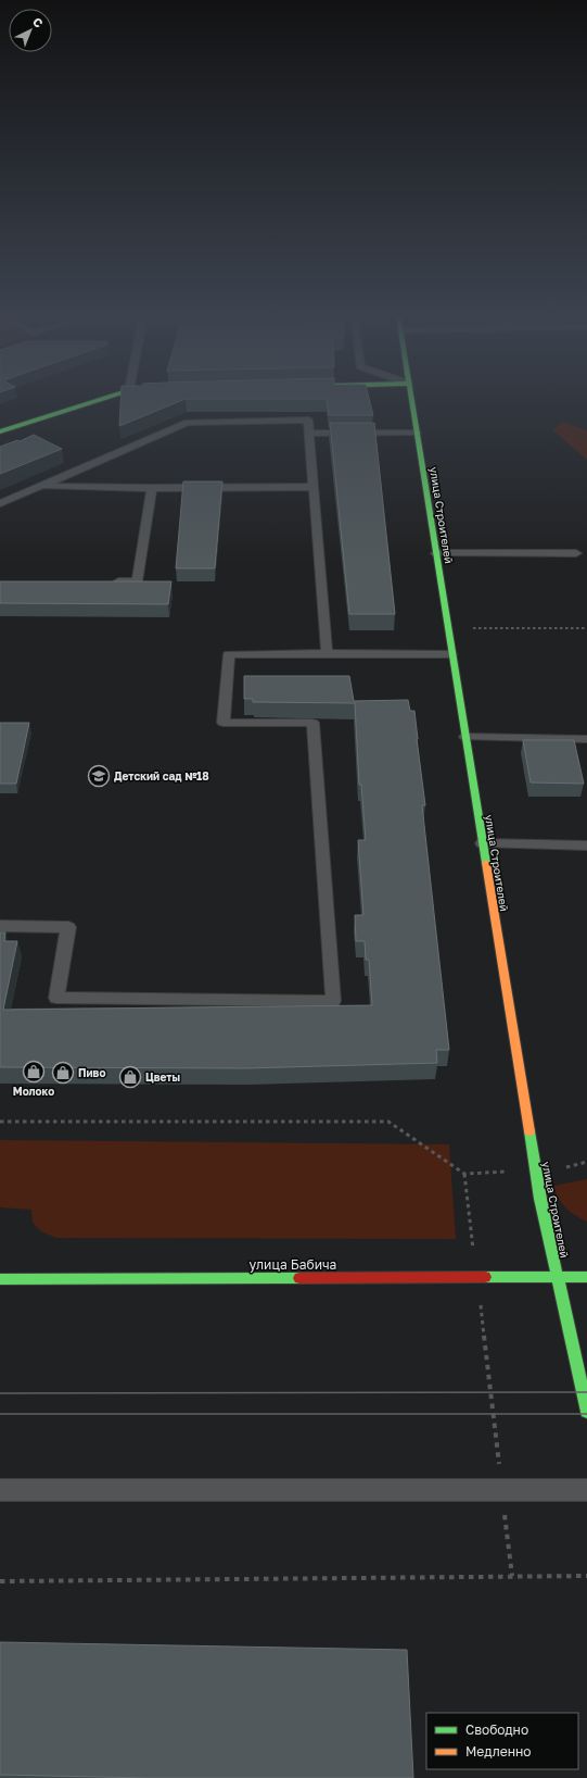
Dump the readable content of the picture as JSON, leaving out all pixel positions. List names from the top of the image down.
{
  "streets": {
    "street": ["улица Строителей", "улица Бабича"]
  },
  "crossings": [
    ["улица Строителей", "улица Бабича"]
  ],
  "places": {
    "school or university": ["Детский сад №18"],
    "shop": ["Молоко", "Пиво", "Цветы"]
  },
  "legend": ["Свободно", "Медленно"],
  "north": "top right"
}
